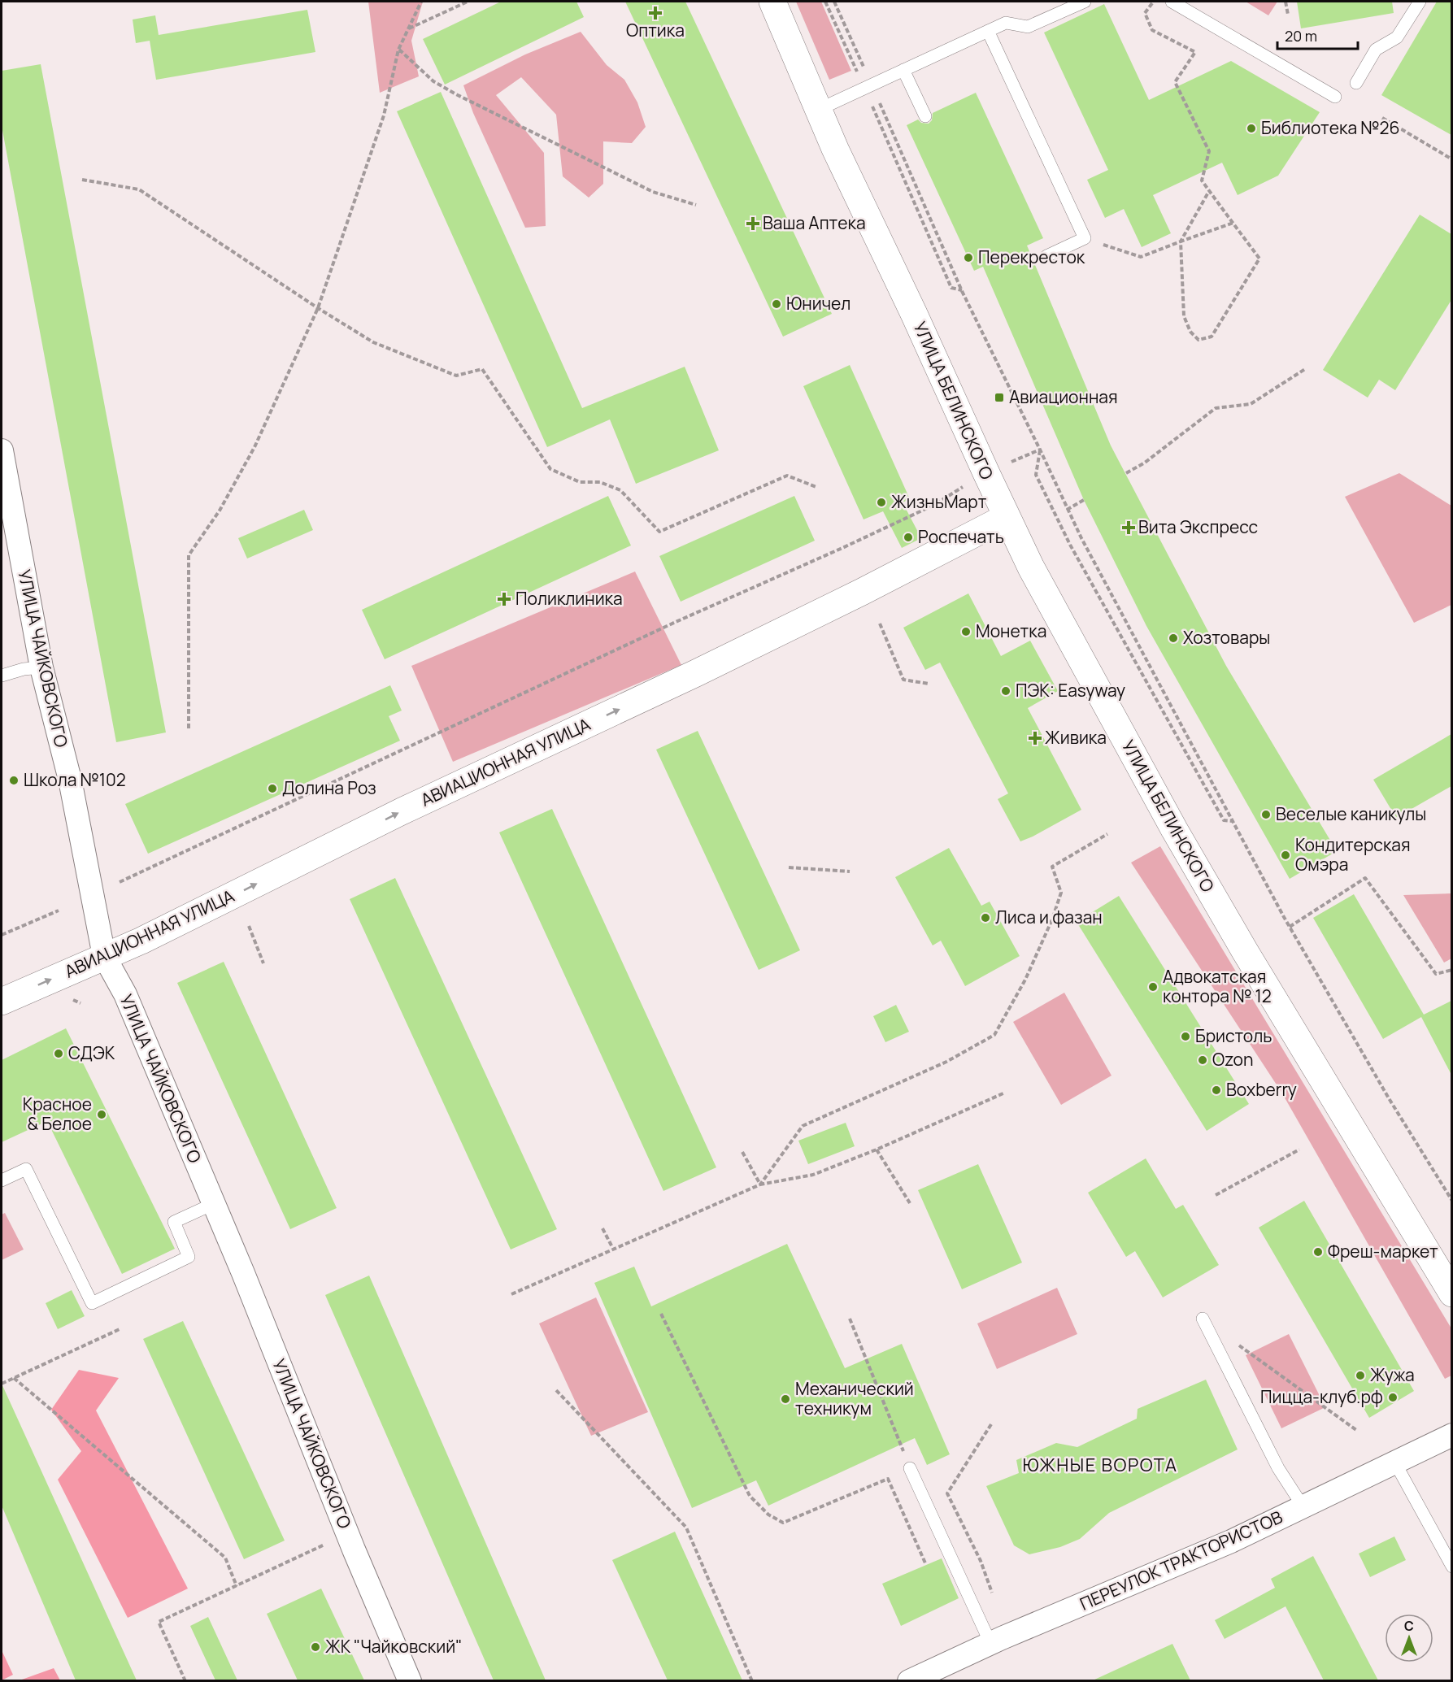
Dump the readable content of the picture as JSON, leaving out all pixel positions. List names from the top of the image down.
{
  "streets": {
    "main road": ["УЛИЦА БЕЛИНСКОГО", "АВИАЦИОННАЯ УЛИЦА"],
    "street": ["УЛИЦА ЧАЙКОВСКОГО", "ПЕРЕУЛОК ТРАКТОРИСТОВ"]
  },
  "crossings": [
    ["УЛИЦА БЕЛИНСКОГО", "АВИАЦИОННАЯ УЛИЦА"],
    ["УЛИЦА ЧАЙКОВСКОГО", "АВИАЦИОННАЯ УЛИЦА"]
  ],
  "one_way": ["АВИАЦИОННАЯ УЛИЦА"],
  "districts": ["ЮЖНЫЕ ВОРОТА"],
  "places": {
    "health": [
      "Оптика",
      "Ваша Аптека",
      "Вита Экспресс",
      "Поликлиника",
      "Живика"
    ],
    "other": [
      "Библиотека №26",
      "Перекресток",
      "Юничел",
      "ЖизньМарт",
      "Роспечать",
      "Монетка",
      "Хозтовары",
      "ПЭК: Easyway",
      "Школа №102",
      "Долина Роз",
      "Веселые каникулы",
      "Кондитерская Омэра",
      "Лиса и фазан",
      "Адвокатская контора № 12",
      "Бристоль",
      "СДЭК",
      "Ozon",
      "Boxberry",
      "Красное & Белое",
      "Фреш-маркет",
      "Жужа",
      "Пицца-клуб.рф",
      "Механический техникум",
      "ЖК \"Чайковский\""
    ],
    "transit": ["Авиационная"]
  },
  "scale_bar": "20 m",
  "north": "top"
}
